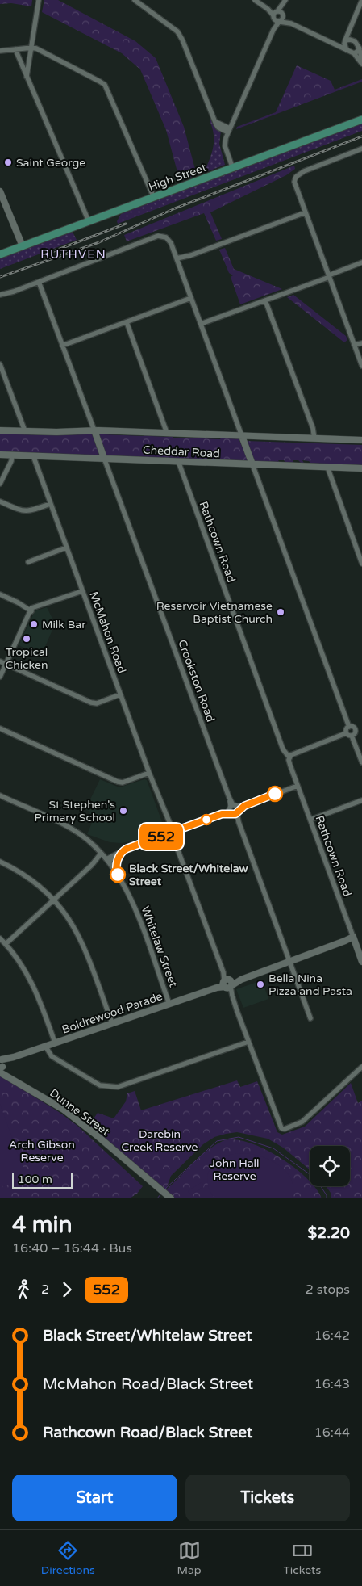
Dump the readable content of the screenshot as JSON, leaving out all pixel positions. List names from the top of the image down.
{
  "streets": {
    "main road": [
      "High Street",
      "Cheddar Road",
      "Rathcown Road",
      "Boldrewood Parade",
      "Dunne Street"
    ],
    "street": ["McMahon Road", "Crookston Road", "Whitelaw Street"]
  },
  "crossings": [
    ["Cheddar Road", "Rathcown Road"],
    ["Cheddar Road", "McMahon Road"],
    ["Cheddar Road", "Crookston Road"],
    ["Rathcown Road", "Boldrewood Parade"],
    ["McMahon Road", "Boldrewood Parade"],
    ["Crookston Road", "Boldrewood Parade"],
    ["Whitelaw Street", "Boldrewood Parade"],
    ["Boldrewood Parade", "Dunne Street"]
  ],
  "districts": ["RUTHVEN"],
  "parks": ["Darebin Creek Reserve", "Arch Gibson Reserve", "John Hall Reserve"],
  "places": [
    "Saint George",
    "Reservoir Vietnamese Baptist Church",
    "Milk Bar",
    "Tropical Chicken",
    "St Stephen's Primary School",
    "Black Street/Whitelaw Street",
    "Bella Nina Pizza and Pasta"
  ],
  "lines": ["bus line 552"],
  "scale_bar": "100 m",
  "page": {
    "on_map": "552",
    "scale": "100 m",
    "heading": ["4 min", "16:40 – 16:44 · Bus", "$2.20"],
    "legs": ["2", "552", "2 stops"],
    "list": [
      {
        "name": "Black Street/Whitelaw Street",
        "value": "16:42"
      },
      {
        "name": "McMahon Road/Black Street",
        "value": "16:43"
      },
      {
        "name": "Rathcown Road/Black Street",
        "value": "16:44"
      }
    ],
    "buttons": ["Start", "Tickets"],
    "tabs": ["Directions", "Map", "Tickets"]
  }
}
